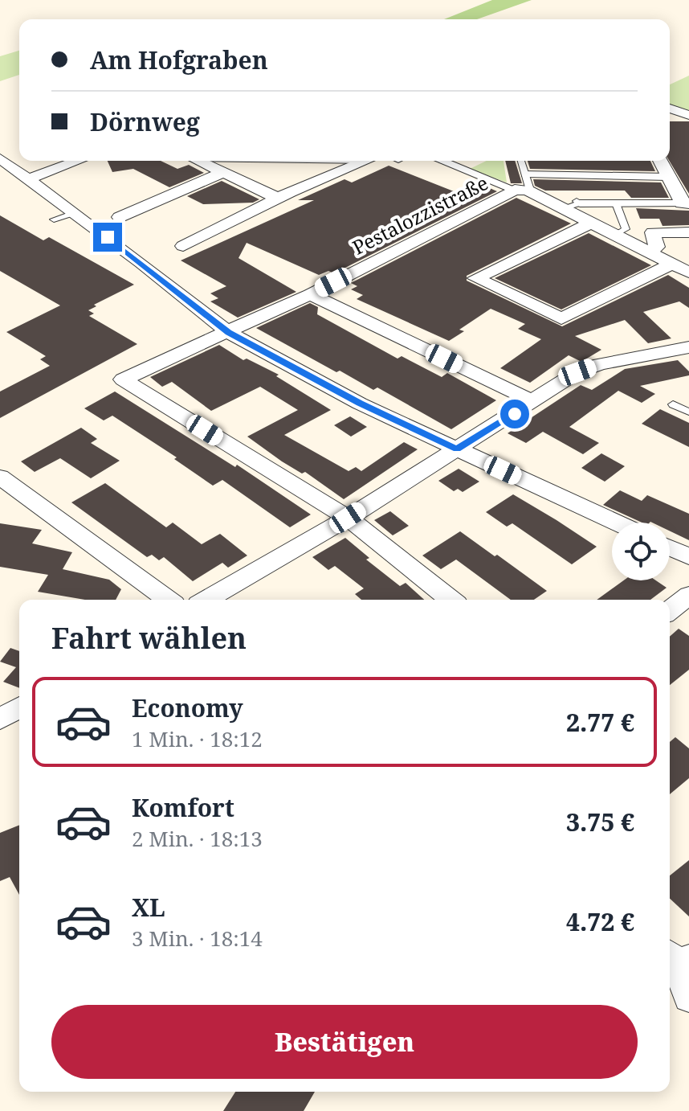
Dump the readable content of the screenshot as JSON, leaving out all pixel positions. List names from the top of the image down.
{
  "streets": {
    "street": ["Pestalozzistraße"]
  },
  "page": {
    "banner": ["Am Hofgraben", "Dörnweg"],
    "heading": "Fahrt wählen",
    "list": [
      {
        "name": "Economy",
        "note": "1 Min. · 18:12",
        "value": "2.77 €"
      },
      {
        "name": "Komfort",
        "note": "2 Min. · 18:13",
        "value": "3.75 €"
      },
      {
        "name": "XL",
        "note": "3 Min. · 18:14",
        "value": "4.72 €"
      }
    ],
    "buttons": "Bestätigen"
  }
}
